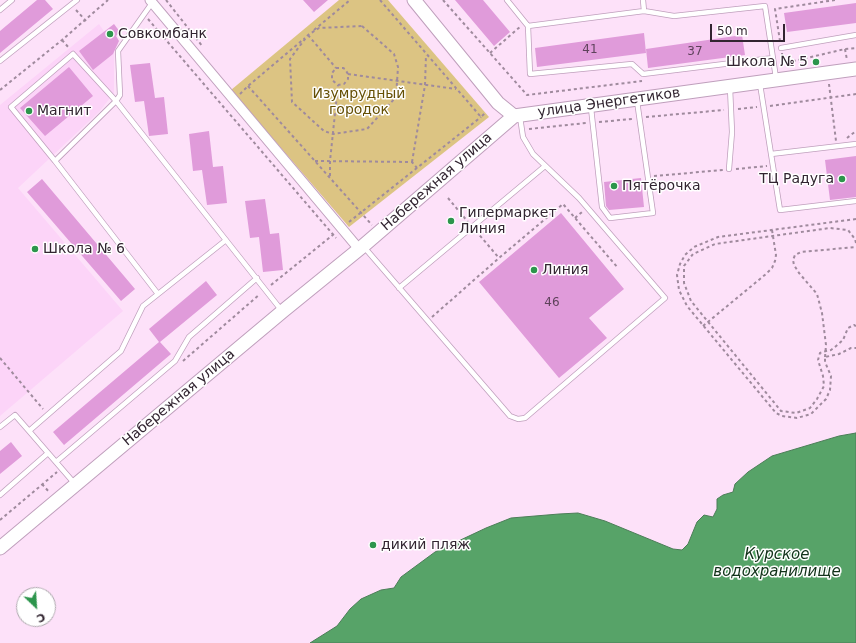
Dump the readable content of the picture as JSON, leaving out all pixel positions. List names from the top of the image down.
{
  "streets": {
    "main road": ["улица Энергетиков", "Набережная улица"]
  },
  "crossings": [
    ["улица Энергетиков", "Набережная улица"]
  ],
  "water": ["Курское водохранилище"],
  "parks": ["Изумрудный городок"],
  "places": [
    "Совкомбанк",
    "Школа № 5",
    "Магнит",
    "ТЦ Радуга",
    "Пятёрочка",
    "Гипермаркет Линия",
    "Школа № 6",
    "Линия",
    "дикий пляж"
  ],
  "house_numbers": ["41", "37", "46"],
  "scale_bar": "50 m",
  "north": "bottom right"
}
